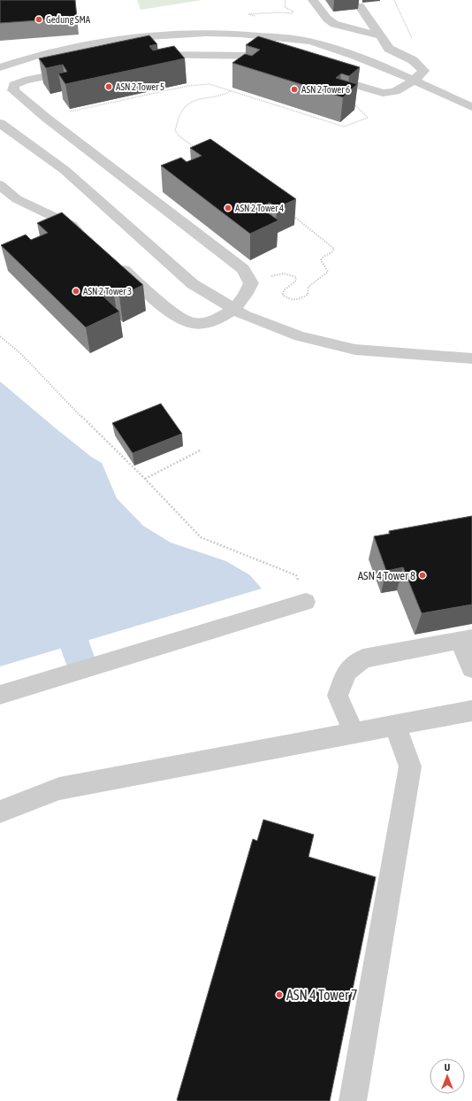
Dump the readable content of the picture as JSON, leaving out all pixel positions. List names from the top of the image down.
{
  "places": [
    "Gedung SMA",
    "ASN 2 Tower 5",
    "ASN 2 Tower 6",
    "ASN 2 Tower 4",
    "ASN 2 Tower 3",
    "ASN 4 Tower 8",
    "ASN 4 Tower 7"
  ],
  "north": "top"
}
